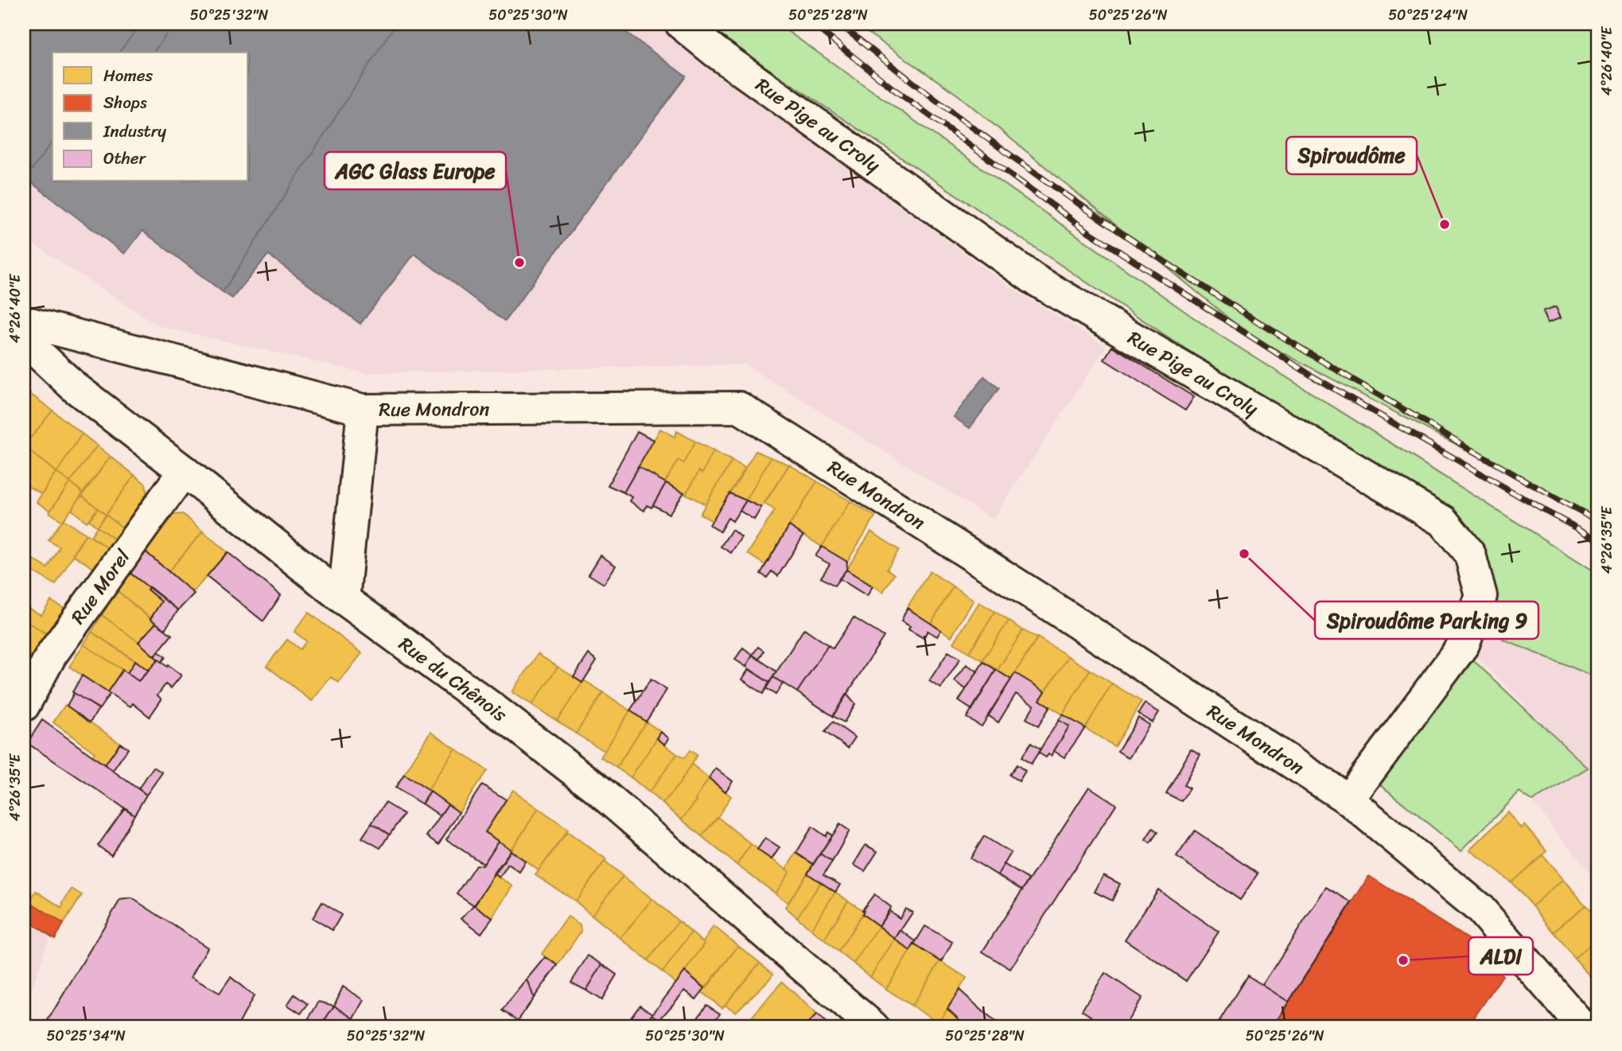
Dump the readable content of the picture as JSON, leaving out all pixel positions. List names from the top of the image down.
{
  "streets": {
    "street": [
      "Rue Pige au Croly",
      "Rue Mondron",
      "Rue Morel",
      "Rue du Chênois"
    ]
  },
  "crossings": [
    ["Rue Pige au Croly", "Rue Mondron"],
    ["Rue Morel", "Rue du Chênois"]
  ],
  "places": [
    "Spiroudôme",
    "AGC Glass Europe",
    "Spiroudôme Parking 9",
    "ALDI"
  ],
  "legend": [
    "Homes",
    "Shops",
    "Industry",
    "Other"
  ],
  "coordinates": [
    "50°25'32\"N",
    "50°25'30\"N",
    "50°25'28\"N",
    "50°25'26\"N",
    "50°25'24\"N",
    "4°26'40\"E",
    "4°26'35\"E",
    "50°25'34\"N"
  ]
}
